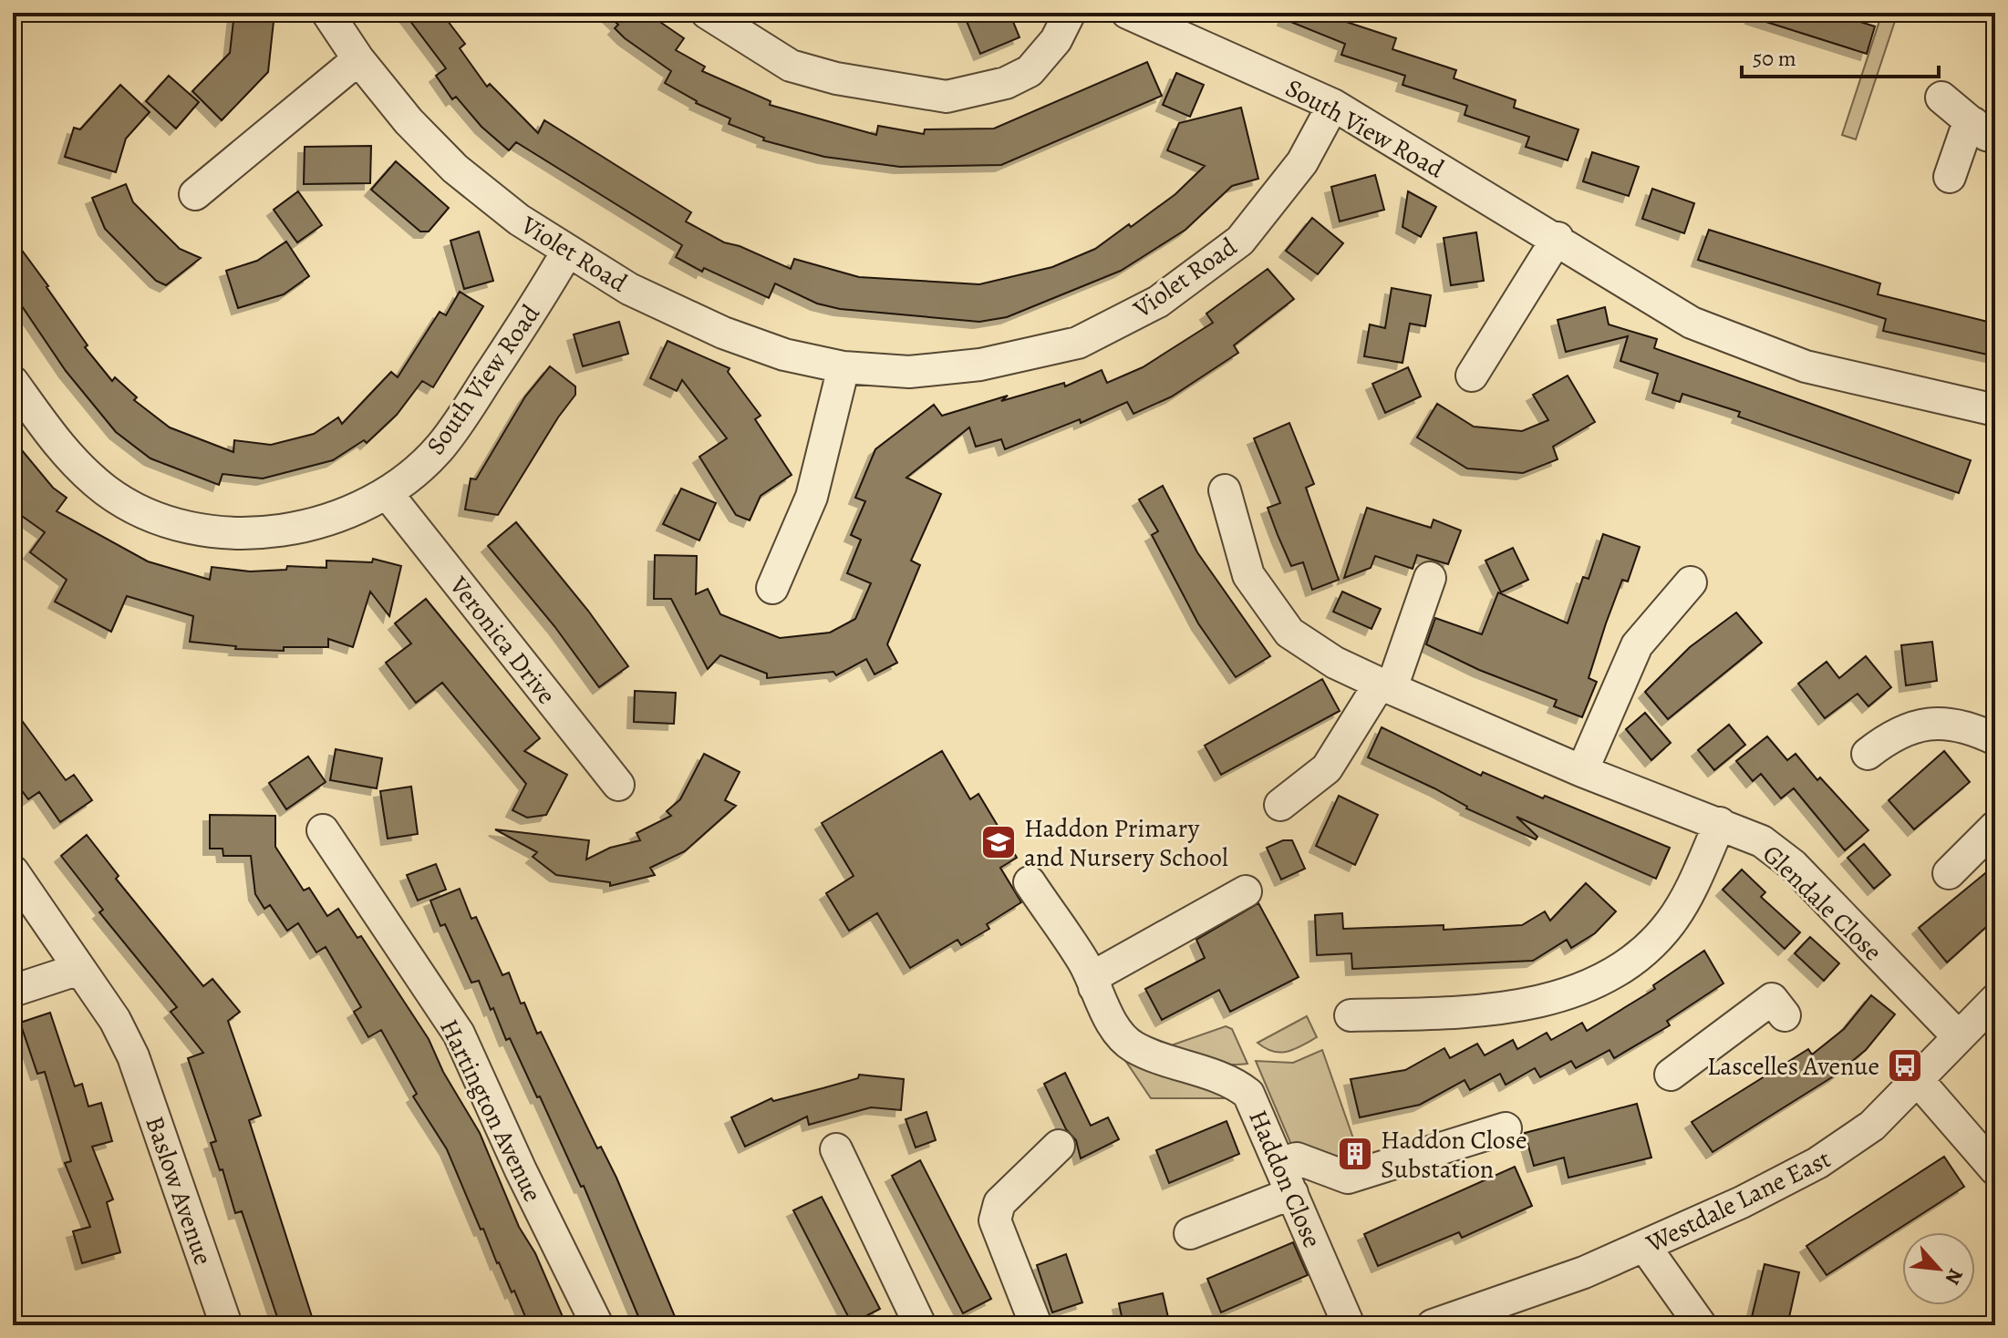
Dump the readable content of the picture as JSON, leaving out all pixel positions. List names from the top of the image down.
{
  "streets": {
    "street": [
      "South View Road",
      "Violet Road",
      "Veronica Drive",
      "Glendale Close",
      "Hartington Avenue",
      "Haddon Close",
      "Baslow Avenue",
      "Westdale Lane East"
    ]
  },
  "crossings": [
    ["South View Road", "Violet Road"],
    ["South View Road", "Veronica Drive"],
    ["Glendale Close", "Westdale Lane East"]
  ],
  "places": {
    "school or university": ["Haddon Primary and Nursery School"],
    "bus stop": ["Lascelles Avenue"],
    "building": ["Haddon Close Substation"]
  },
  "scale_bar": "50 m",
  "north": "bottom right"
}
